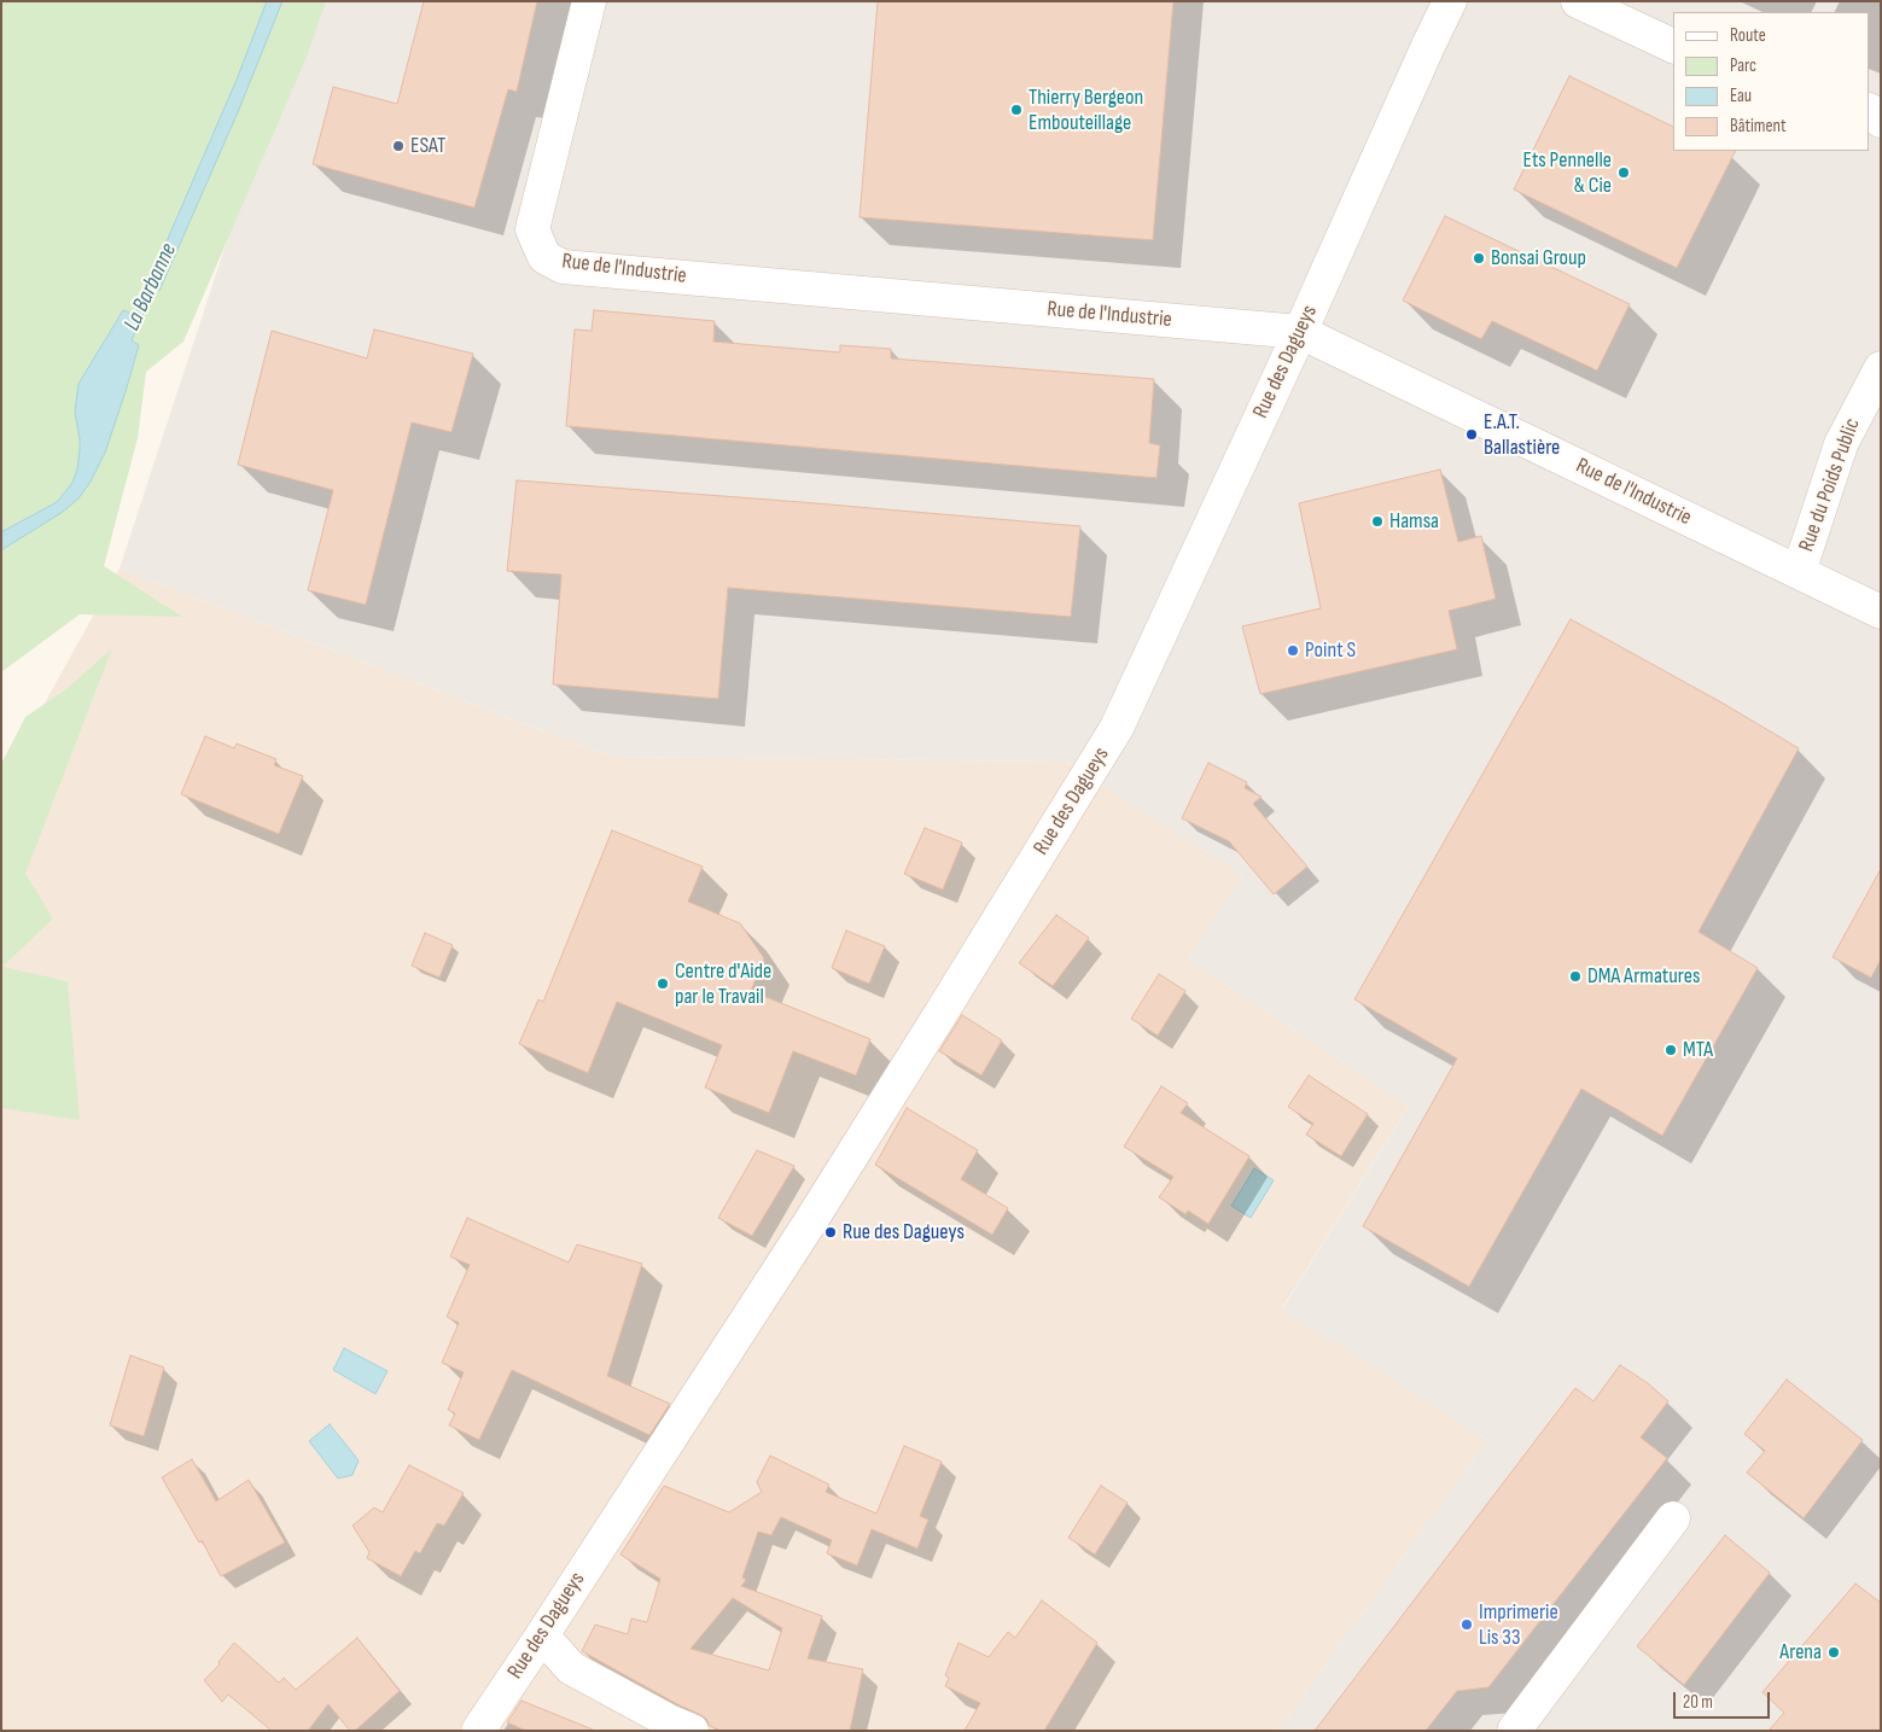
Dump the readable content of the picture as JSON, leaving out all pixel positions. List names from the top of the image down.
{
  "streets": {
    "street": ["Rue de l'Industrie", "Rue des Dagueys", "Rue du Poids Public"]
  },
  "crossings": [
    ["Rue de l'Industrie", "Rue des Dagueys"],
    ["Rue de l'Industrie", "Rue du Poids Public"]
  ],
  "water": ["La Barbanne"],
  "places": [
    "Thierry Bergeon Embouteillage",
    "ESAT",
    "Ets Pennelle & Cie",
    "Bonsai Group",
    "E.A.T. Ballastière",
    "Hamsa",
    "Point S",
    "DMA Armatures",
    "Centre d'Aide par le Travail",
    "MTA",
    "Rue des Dagueys",
    "Imprimerie Lis 33",
    "Arena"
  ],
  "legend": [
    "Route",
    "Parc",
    "Eau",
    "Bâtiment"
  ],
  "scale_bar": "20 m"
}
